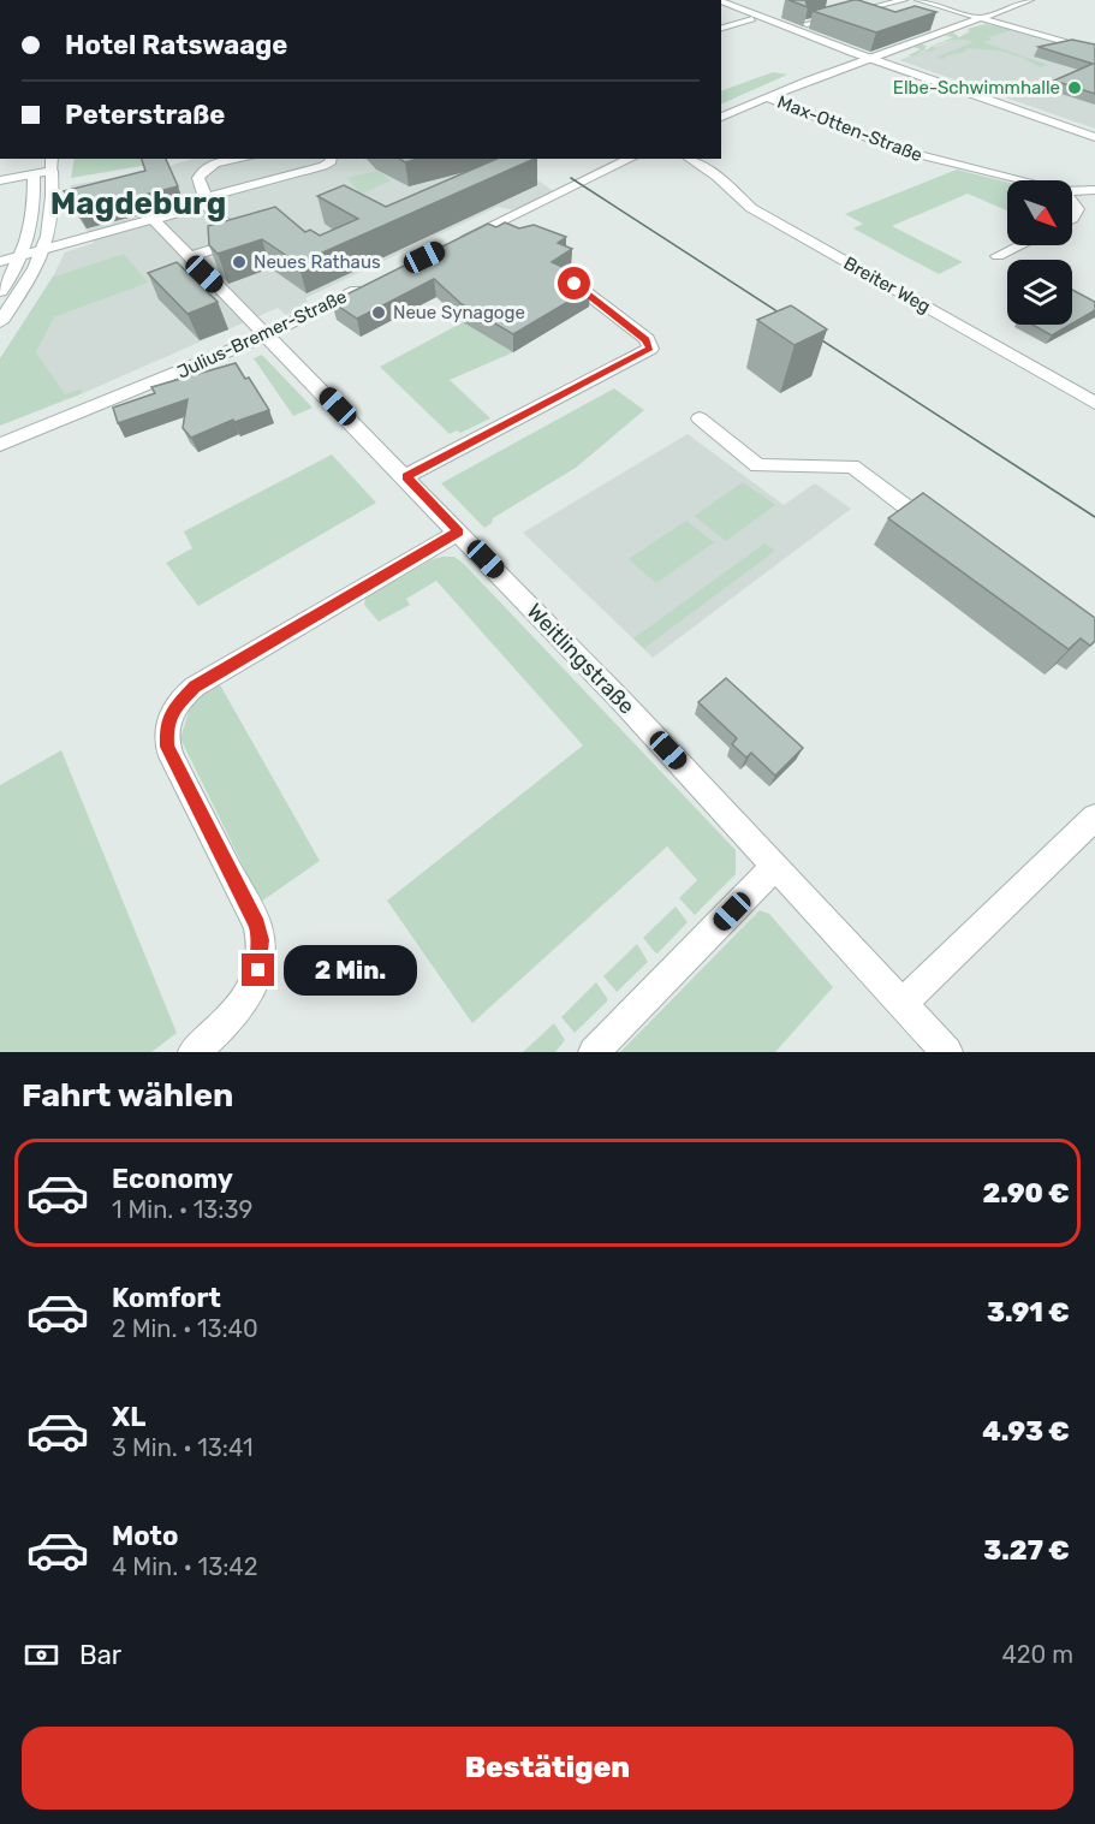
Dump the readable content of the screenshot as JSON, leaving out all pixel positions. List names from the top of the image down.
{
  "streets": {
    "street": [
      "Max-Otten-Straße",
      "Breiter Weg",
      "Julius-Bremer-Straße",
      "Weitlingstraße"
    ]
  },
  "crossings": [
    ["Julius-Bremer-Straße", "Weitlingstraße"]
  ],
  "districts": ["Magdeburg"],
  "places": ["Elbe-Schwimmhalle", "Neues Rathaus", "Neue Synagoge"],
  "north": "bottom right",
  "page": {
    "banner": ["Hotel Ratswaage", "Peterstraße"],
    "bubble": "2 Min.",
    "heading": "Fahrt wählen",
    "list": [
      {
        "name": "Economy",
        "note": "1 Min. · 13:39",
        "value": "2.90 €"
      },
      {
        "name": "Komfort",
        "note": "2 Min. · 13:40",
        "value": "3.91 €"
      },
      {
        "name": "XL",
        "note": "3 Min. · 13:41",
        "value": "4.93 €"
      },
      {
        "name": "Moto",
        "note": "4 Min. · 13:42",
        "value": "3.27 €"
      }
    ],
    "pay": ["Bar", "420 m"],
    "buttons": "Bestätigen"
  }
}
